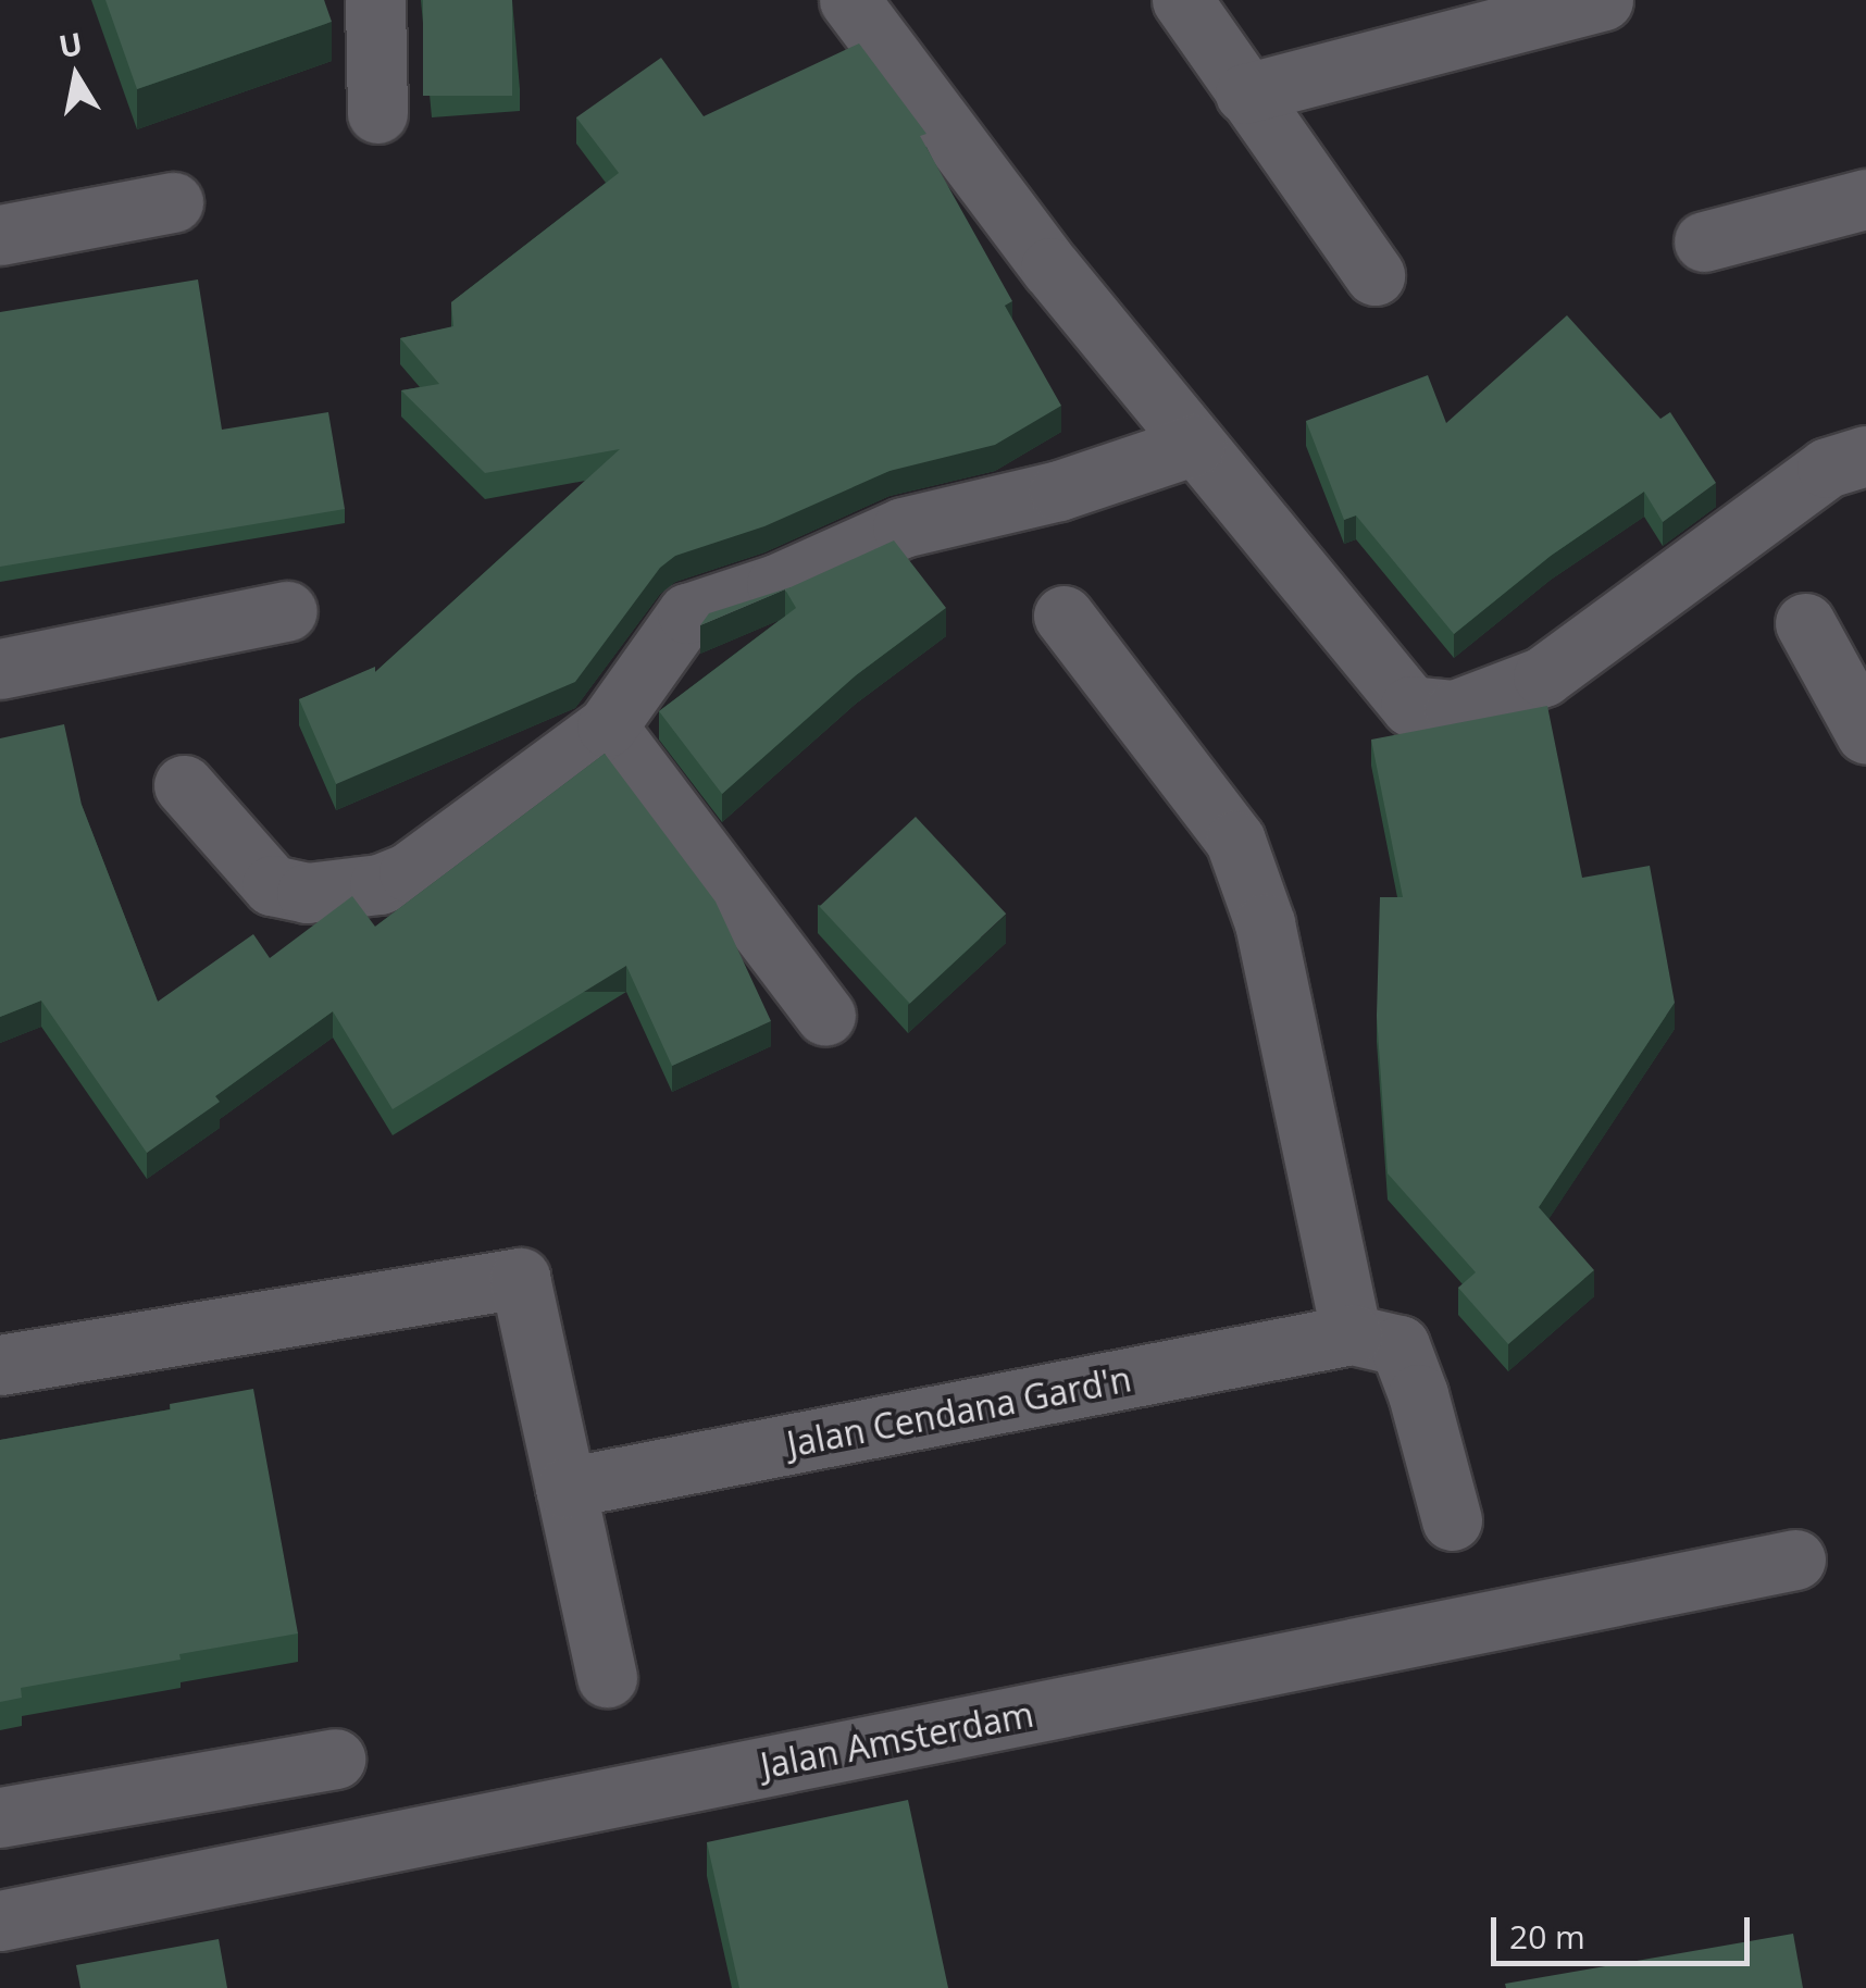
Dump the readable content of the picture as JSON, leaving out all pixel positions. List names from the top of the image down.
{
  "streets": {
    "street": ["Jalan Cendana Gard'n", "Jalan Amsterdam"]
  },
  "scale_bar": "20 m",
  "north": "top"
}
